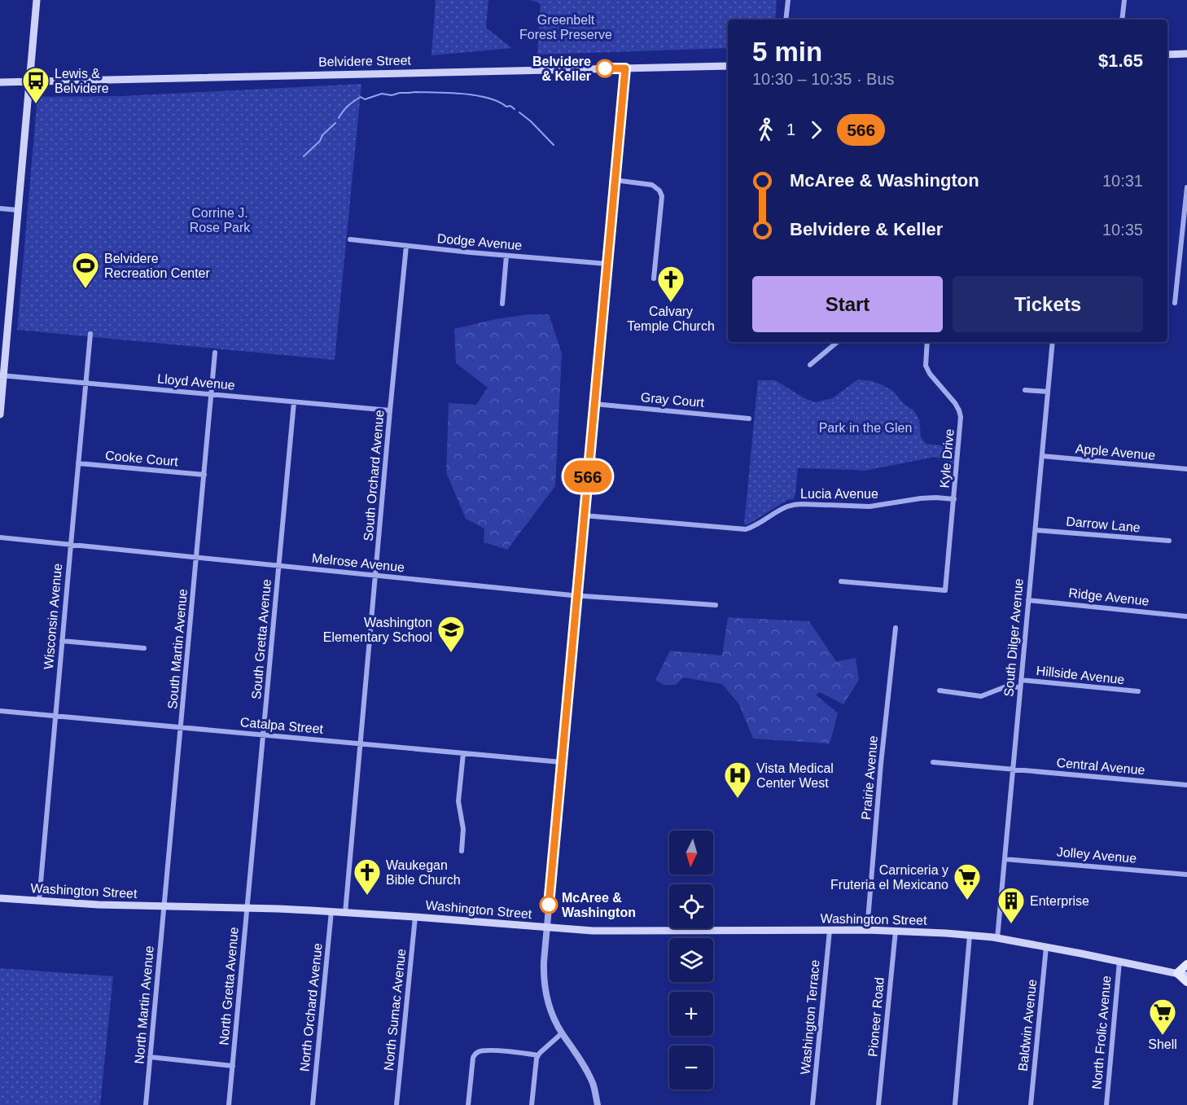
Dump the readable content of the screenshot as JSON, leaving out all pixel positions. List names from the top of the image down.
{
  "streets": {
    "main road": ["Belvidere Street", "Washington Street"],
    "street": [
      "Dodge Avenue",
      "Lloyd Avenue",
      "Gray Court",
      "Apple Avenue",
      "Cooke Court",
      "Kyle Drive",
      "South Orchard Avenue",
      "Lucia Avenue",
      "Darrow Lane",
      "Melrose Avenue",
      "Ridge Avenue",
      "Wisconsin Avenue",
      "South Dilger Avenue",
      "South Gretta Avenue",
      "South Martin Avenue",
      "Hillside Avenue",
      "Catalpa Street",
      "Central Avenue",
      "Prairie Avenue",
      "Jolley Avenue",
      "North Gretta Avenue",
      "North Martin Avenue",
      "North Orchard Avenue",
      "North Sumac Avenue",
      "Washington Terrace",
      "Pioneer Road",
      "Baldwin Avenue",
      "North Frolic Avenue"
    ]
  },
  "crossings": [
    ["Dodge Avenue", "South Orchard Avenue"],
    ["Lloyd Avenue", "South Orchard Avenue"],
    ["Lloyd Avenue", "Wisconsin Avenue"],
    ["Lloyd Avenue", "South Gretta Avenue"],
    ["Lloyd Avenue", "South Martin Avenue"],
    ["Apple Avenue", "South Dilger Avenue"],
    ["Cooke Court", "Wisconsin Avenue"],
    ["Cooke Court", "South Martin Avenue"],
    ["Kyle Drive", "Lucia Avenue"],
    ["South Orchard Avenue", "Melrose Avenue"],
    ["South Orchard Avenue", "Catalpa Street"],
    ["South Orchard Avenue", "Washington Street"],
    ["Darrow Lane", "South Dilger Avenue"],
    ["Melrose Avenue", "Wisconsin Avenue"],
    ["Melrose Avenue", "South Gretta Avenue"],
    ["Melrose Avenue", "South Martin Avenue"],
    ["Ridge Avenue", "South Dilger Avenue"],
    ["Wisconsin Avenue", "Catalpa Street"],
    ["Wisconsin Avenue", "Washington Street"],
    ["South Dilger Avenue", "Hillside Avenue"],
    ["South Dilger Avenue", "Central Avenue"],
    ["South Dilger Avenue", "Jolley Avenue"],
    ["South Dilger Avenue", "Washington Street"],
    ["South Gretta Avenue", "Catalpa Street"],
    ["South Gretta Avenue", "Washington Street"],
    ["South Gretta Avenue", "North Gretta Avenue"],
    ["South Martin Avenue", "Catalpa Street"],
    ["South Martin Avenue", "Washington Street"],
    ["South Martin Avenue", "North Martin Avenue"],
    ["Prairie Avenue", "Washington Street"],
    ["Washington Street", "North Gretta Avenue"],
    ["Washington Street", "North Martin Avenue"],
    ["Washington Street", "North Orchard Avenue"],
    ["Washington Street", "North Sumac Avenue"],
    ["Washington Street", "Washington Terrace"],
    ["Washington Street", "Pioneer Road"],
    ["Washington Street", "Baldwin Avenue"],
    ["Washington Street", "North Frolic Avenue"]
  ],
  "parks": ["Greenbelt Forest Preserve", "Corrine J. Rose Park", "Park in the Glen"],
  "places": {
    "other": ["Belvidere & Keller", "McAree & Washington"],
    "bus stop": ["Lewis & Belvidere"],
    "sports": ["Belvidere Recreation Center"],
    "church": ["Calvary Temple Church", "Waukegan Bible Church"],
    "school or university": ["Washington Elementary School"],
    "hospital": ["Vista Medical Center West"],
    "supermarket": ["Carniceria y Fruteria el Mexicano", "Shell"],
    "building": ["Enterprise"]
  },
  "lines": ["bus line 566"],
  "north": "bottom",
  "page": {
    "on_map": "566",
    "heading": ["5 min", "10:30 – 10:35 · Bus", "$1.65"],
    "legs": ["1", "566"],
    "list": [
      {
        "name": "McAree & Washington",
        "value": "10:31"
      },
      {
        "name": "Belvidere & Keller",
        "value": "10:35"
      }
    ],
    "buttons": ["Start", "Tickets"],
    "map_buttons": ["+", "−"]
  }
}
